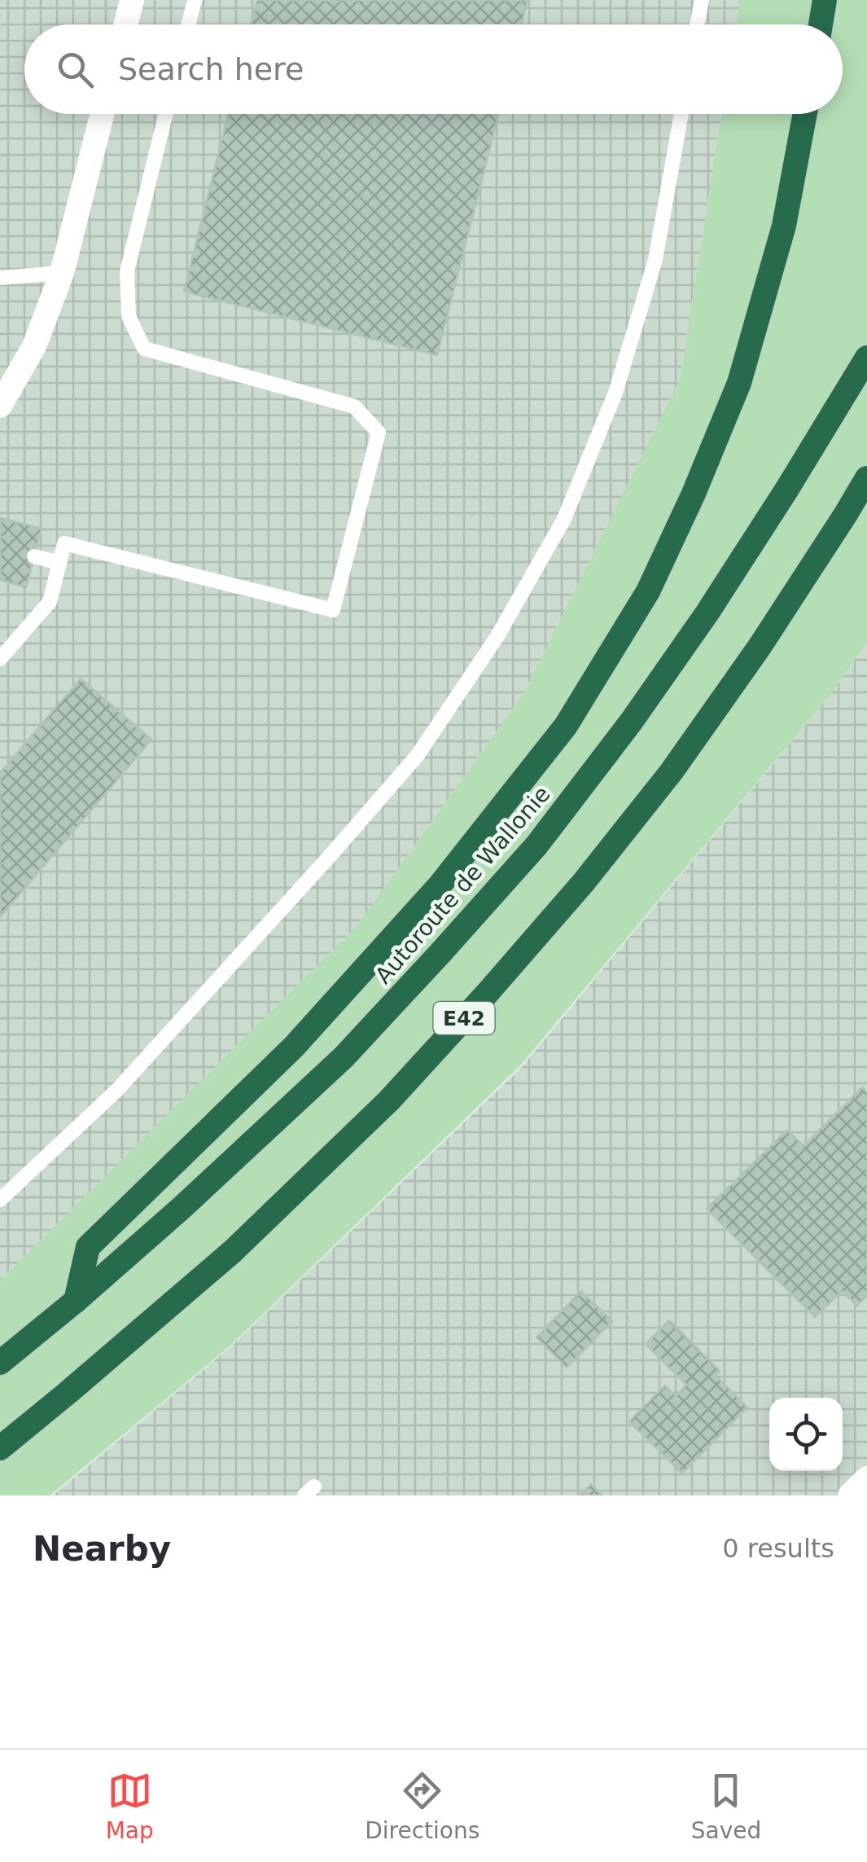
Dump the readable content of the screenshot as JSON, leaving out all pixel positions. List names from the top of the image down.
{
  "streets": {
    "highway": ["Autoroute de Wallonie", "E42"]
  },
  "page": {
    "search": "Search here",
    "heading": ["Nearby", "0 results"],
    "nav": ["Map", "Directions", "Saved"]
  }
}
